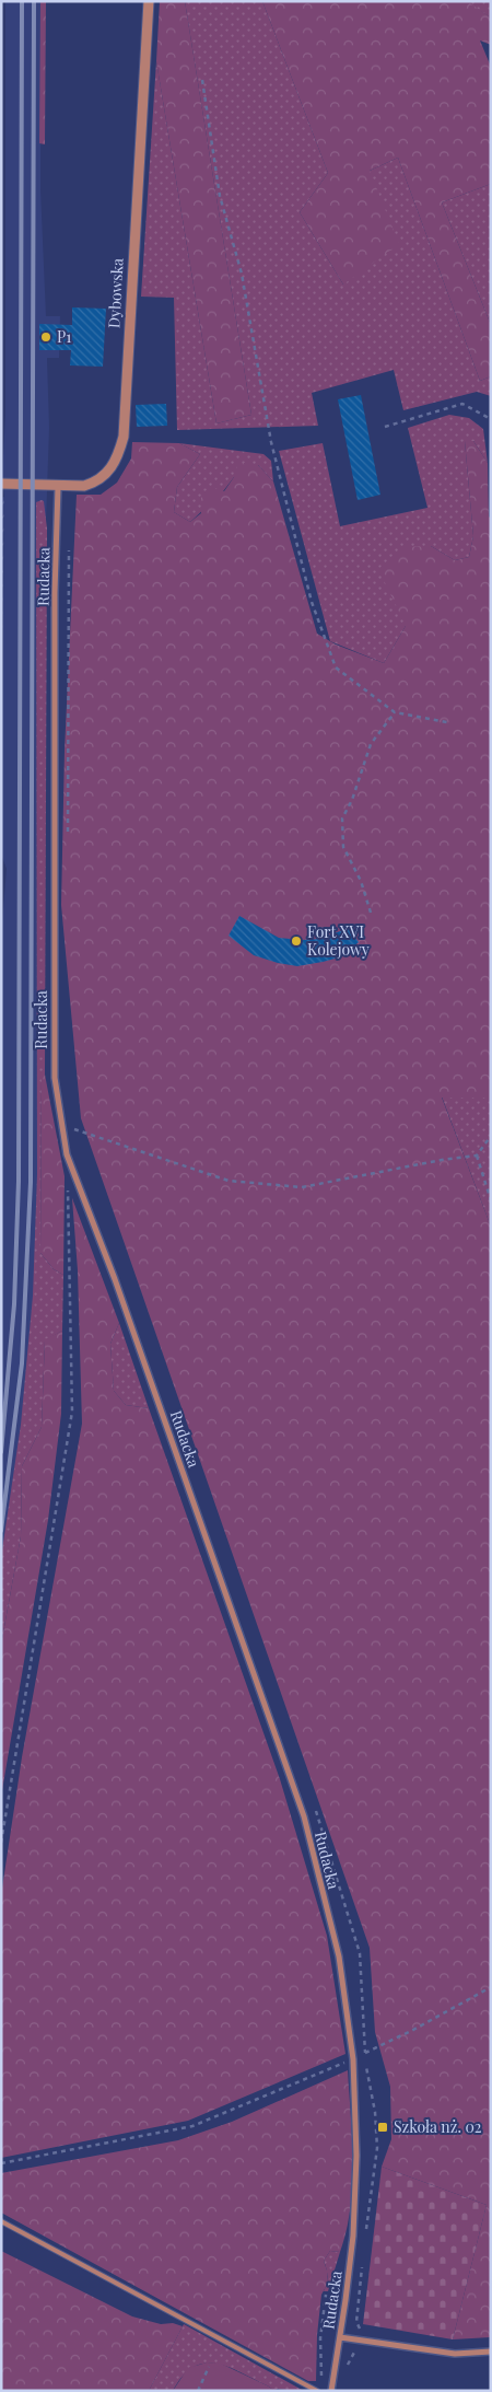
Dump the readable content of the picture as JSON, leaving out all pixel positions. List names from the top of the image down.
{
  "streets": {
    "street": ["Dybowska", "Rudacka"]
  },
  "crossings": [
    ["Dybowska", "Rudacka"]
  ],
  "places": {
    "other": ["P1", "Fort XVI Kolejowy"],
    "transit": ["Szkoła nż. 02"]
  }
}
